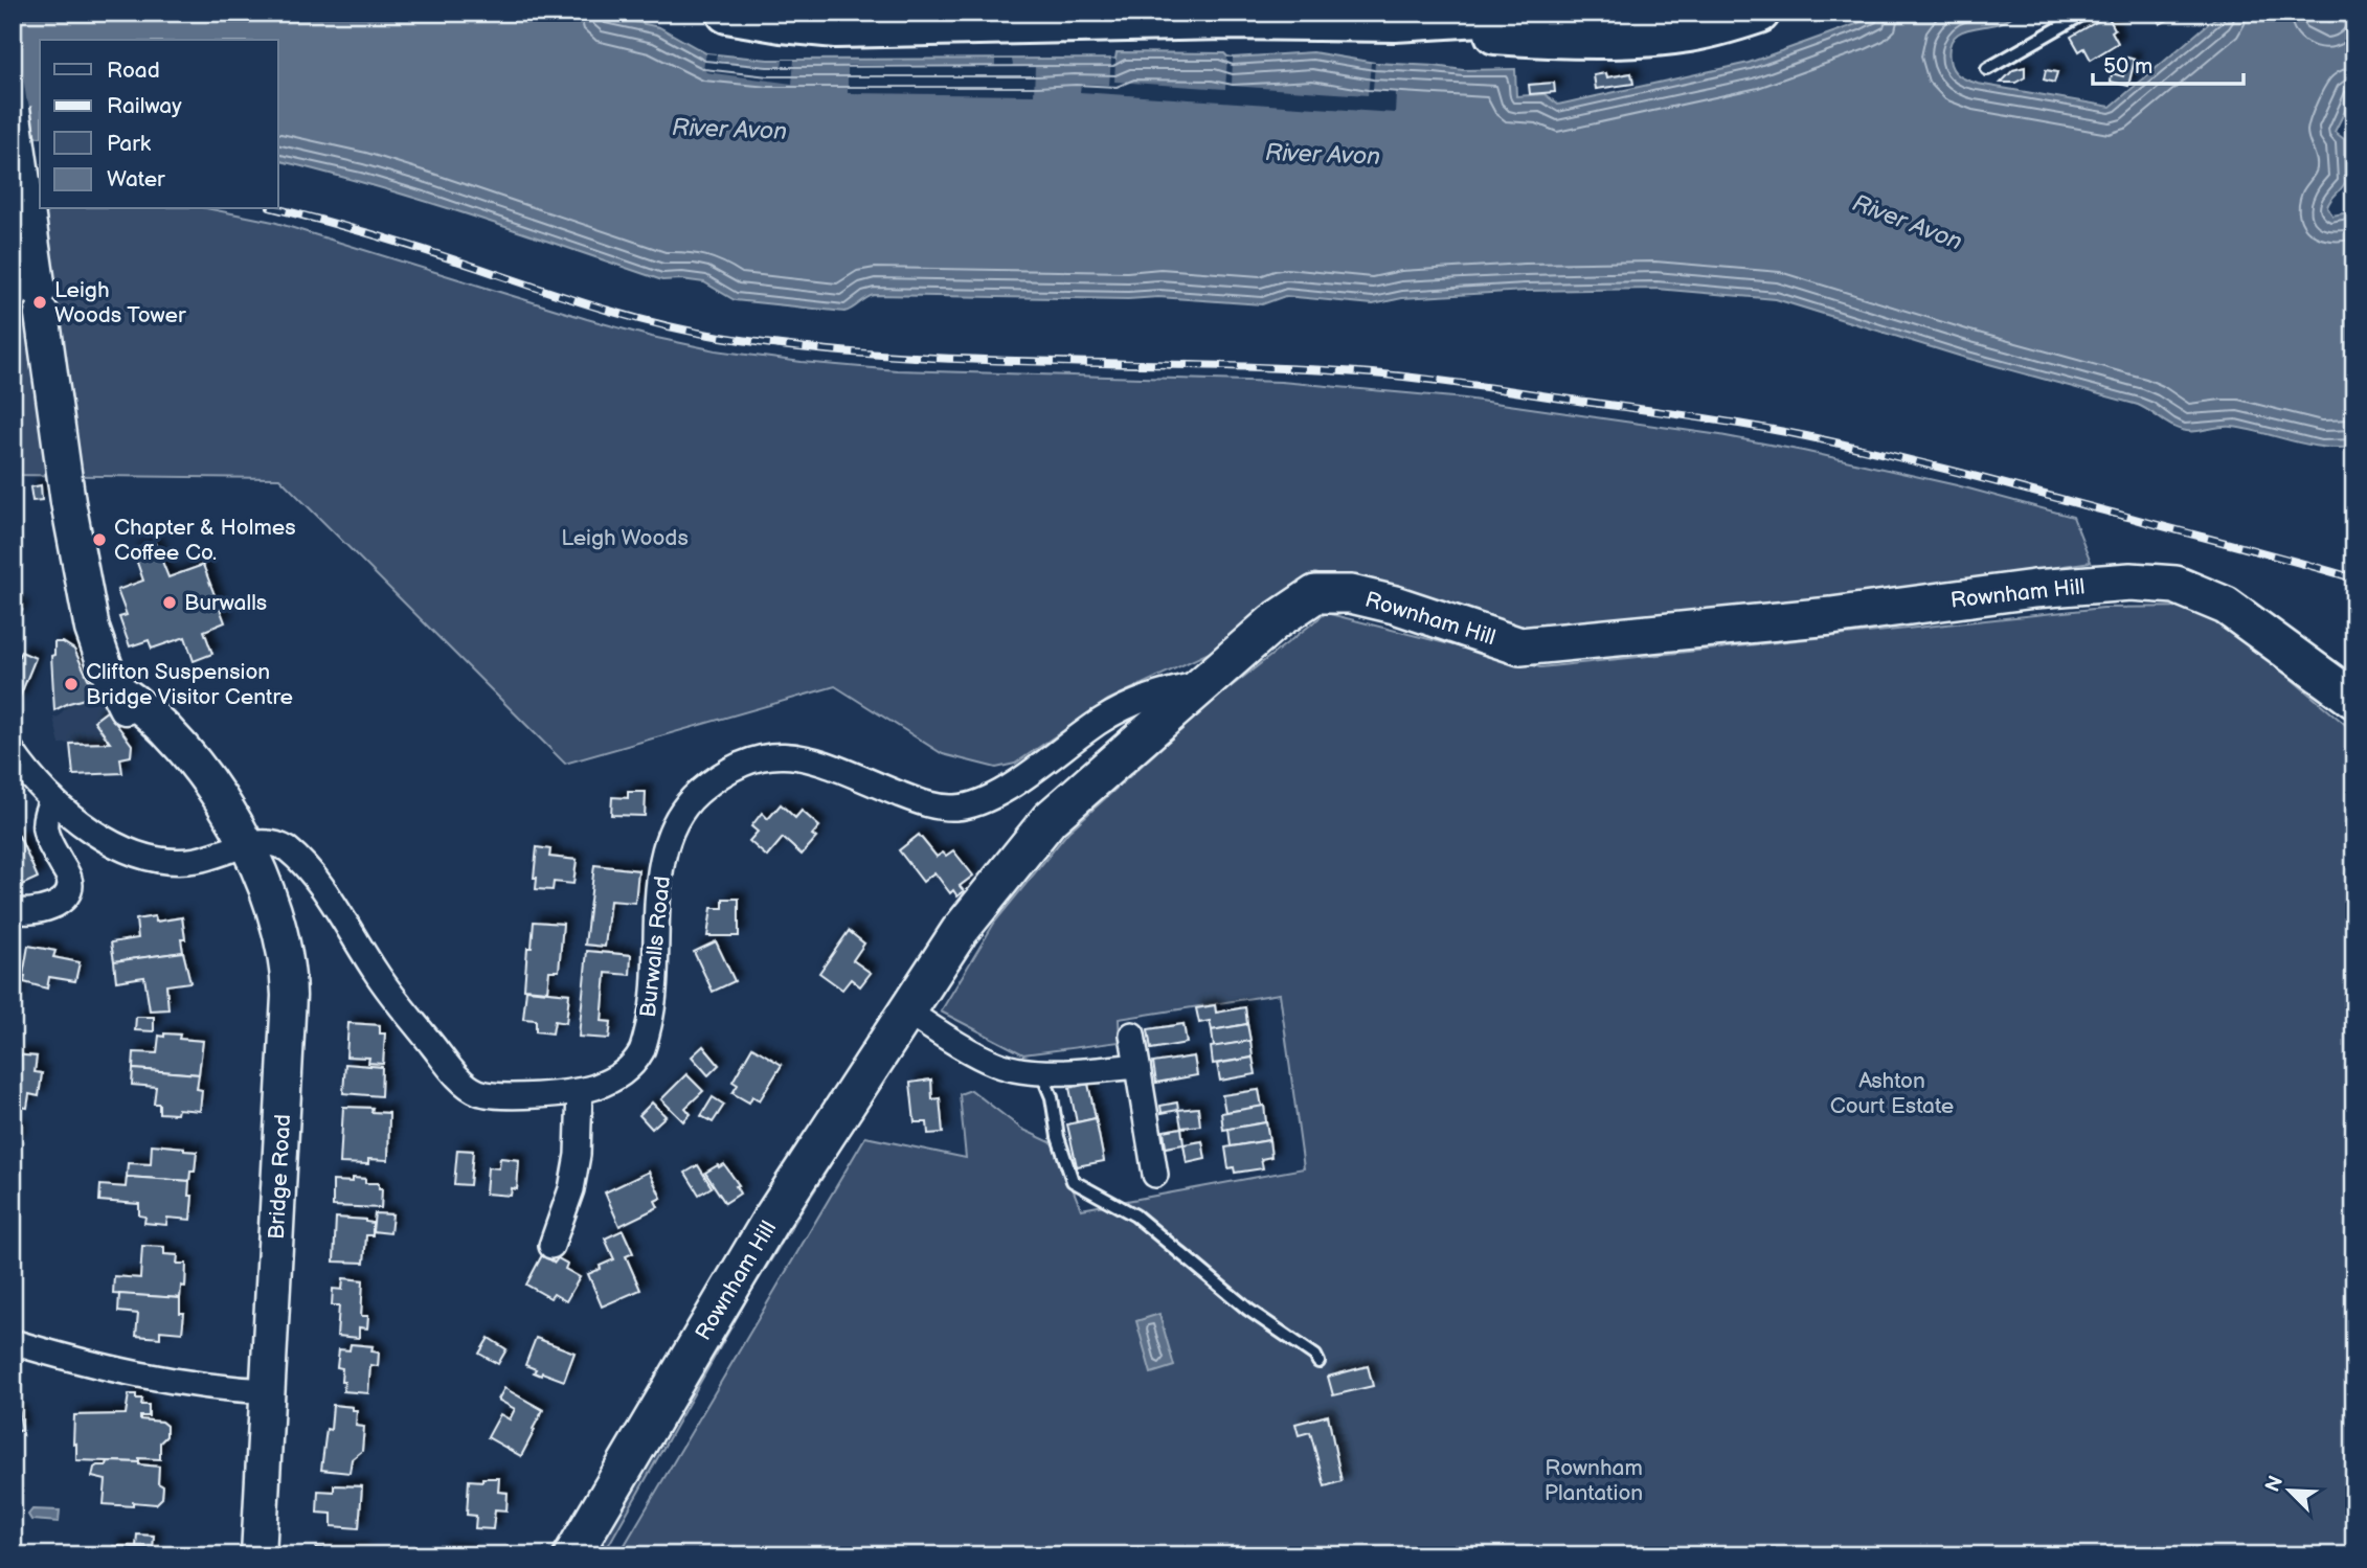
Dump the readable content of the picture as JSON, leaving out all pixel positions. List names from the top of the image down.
{
  "streets": {
    "main road": ["Rownham Hill", "Bridge Road"],
    "street": ["Burwalls Road"]
  },
  "crossings": [
    ["Rownham Hill", "Burwalls Road"],
    ["Burwalls Road", "Bridge Road"]
  ],
  "water": ["River Avon"],
  "parks": ["Leigh Woods", "Ashton Court Estate", "Rownham Plantation"],
  "places": [
    "Leigh Woods Tower",
    "Chapter & Holmes Coffee Co.",
    "Burwalls",
    "Clifton Suspension Bridge Visitor Centre"
  ],
  "legend": [
    "Road",
    "Railway",
    "Park",
    "Water"
  ],
  "scale_bar": "50 m",
  "north": "top left"
}
